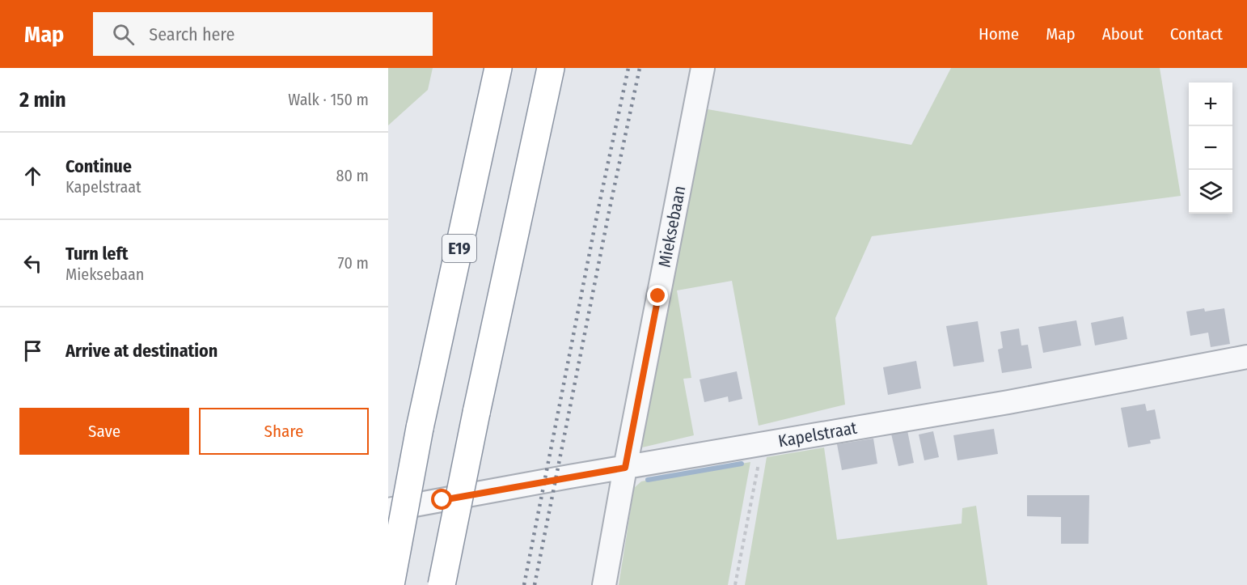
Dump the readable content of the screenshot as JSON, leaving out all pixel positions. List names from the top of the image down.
{
  "streets": {
    "highway": ["E19"],
    "street": ["Mieksebaan", "Kapelstraat"]
  },
  "crossings": [
    ["Mieksebaan", "Kapelstraat"]
  ],
  "page": {
    "header": "Map",
    "search": "Search here",
    "nav": [
      "Home",
      "Map",
      "About",
      "Contact"
    ],
    "heading": ["2 min", "Walk · 150 m"],
    "map_buttons": ["+", "−"],
    "list": [
      ["Continue", "Kapelstraat", "80 m"],
      ["Turn left", "Mieksebaan", "70 m"],
      "Arrive at destination"
    ],
    "buttons": ["Save", "Share"]
  }
}
